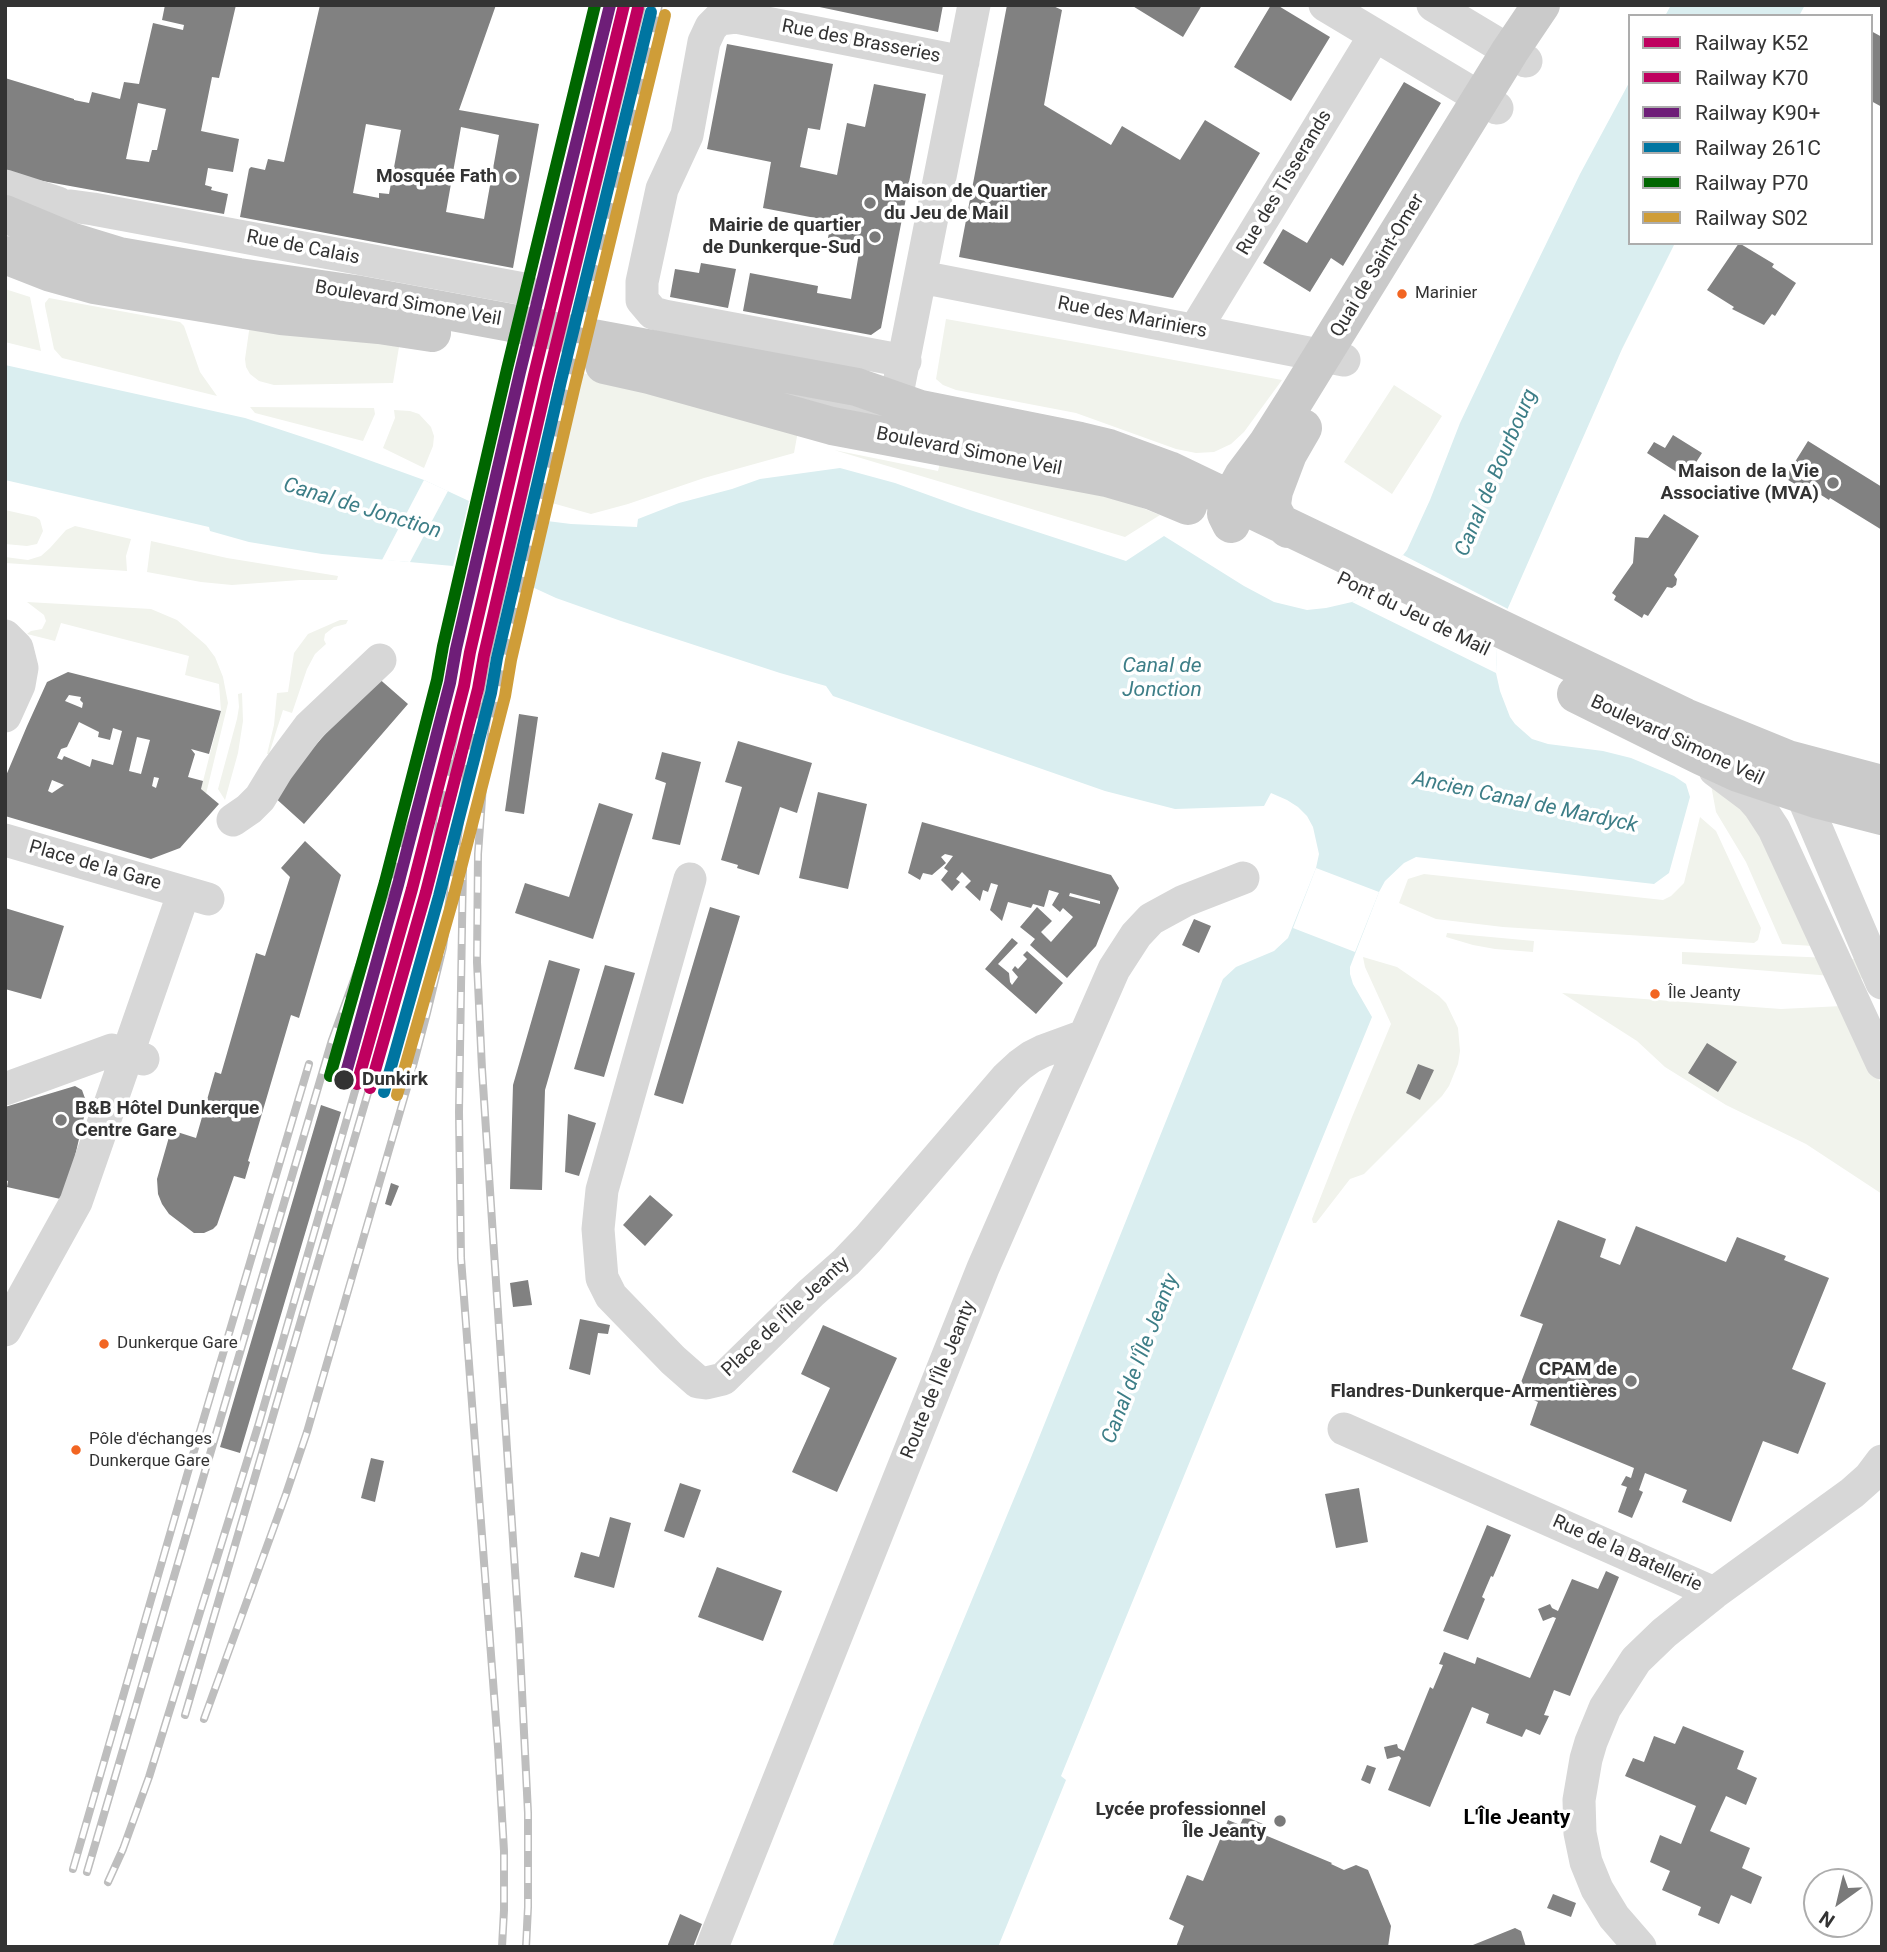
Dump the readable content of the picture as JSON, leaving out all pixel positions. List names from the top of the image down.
{
  "streets": {
    "main road": ["Quai de Saint-Omer", "Boulevard Simone Veil", "Pont du Jeu de Mail"],
    "street": [
      "Rue des Brasseries",
      "Rue des Tisserands",
      "Rue de Calais",
      "Rue des Mariniers",
      "Place de la Gare",
      "Place de l'Île Jeanty",
      "Route de l'Île Jeanty",
      "Rue de la Batellerie"
    ]
  },
  "crossings": [
    ["Rue des Tisserands", "Rue des Mariniers"],
    ["Rue de Calais", "Boulevard Simone Veil"],
    ["Quai de Saint-Omer", "Boulevard Simone Veil"],
    ["Quai de Saint-Omer", "Rue des Mariniers"],
    ["Quai de Saint-Omer", "Pont du Jeu de Mail"],
    ["Boulevard Simone Veil", "Pont du Jeu de Mail"],
    ["Place de l'Île Jeanty", "Route de l'Île Jeanty"]
  ],
  "districts": ["L'Île Jeanty"],
  "water": [
    "Canal de Bourbourg",
    "Canal de Jonction",
    "Ancien Canal de Mardyck",
    "Canal de l'Île Jeanty"
  ],
  "places": [
    "Mosquée Fath",
    "Maison de Quartier du Jeu de Mail",
    "Mairie de quartier de Dunkerque-Sud",
    "Marinier",
    "Maison de la Vie Associative (MVA)",
    "Île Jeanty",
    "Dunkirk",
    "B&B Hôtel Dunkerque Centre Gare",
    "Dunkerque Gare",
    "CPAM de Flandres-Dunkerque-Armentières",
    "Pôle d'échanges Dunkerque Gare",
    "Lycée professionnel Île Jeanty"
  ],
  "lines": [
    "rail line K52",
    "rail line K90+",
    "rail line P70",
    "rail line K70",
    "rail line 261C",
    "rail line S02"
  ],
  "legend": [
    "Railway K52",
    "Railway K70",
    "Railway K90+",
    "Railway 261C",
    "Railway P70",
    "Railway S02"
  ],
  "north": "bottom left"
}
